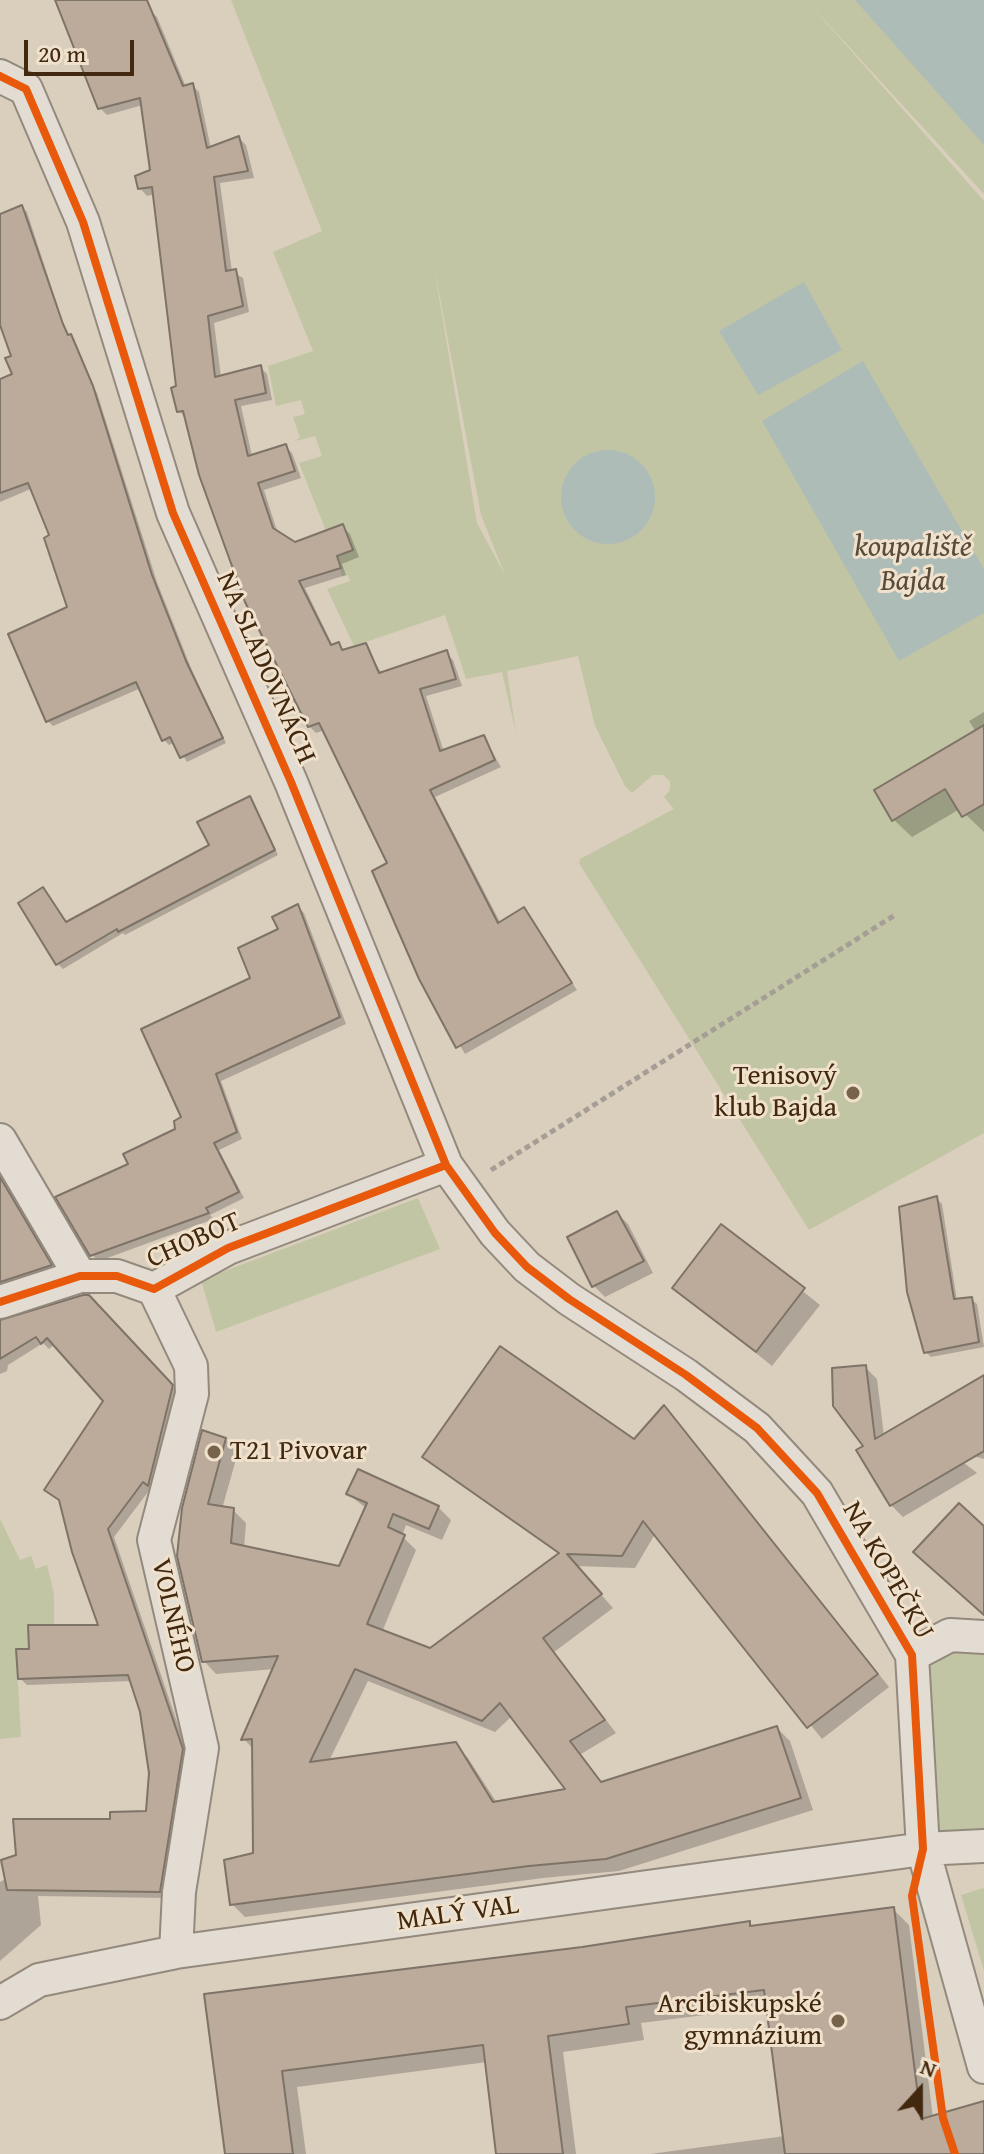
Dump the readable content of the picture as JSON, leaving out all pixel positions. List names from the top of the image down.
{
  "streets": {
    "street": [
      "NA SLADOVNÁCH",
      "CHOBOT",
      "NA KOPEČKU",
      "VOLNÉHO",
      "MALÝ VAL"
    ]
  },
  "crossings": [
    ["NA SLADOVNÁCH", "CHOBOT"],
    ["NA SLADOVNÁCH", "NA KOPEČKU"],
    ["CHOBOT", "VOLNÉHO"],
    ["NA KOPEČKU", "MALÝ VAL"],
    ["VOLNÉHO", "MALÝ VAL"]
  ],
  "water": ["koupaliště Bajda"],
  "places": ["Tenisový klub Bajda", "T21 Pivovar", "Arcibiskupské gymnázium"],
  "scale_bar": "20 m",
  "north": "top"
}
